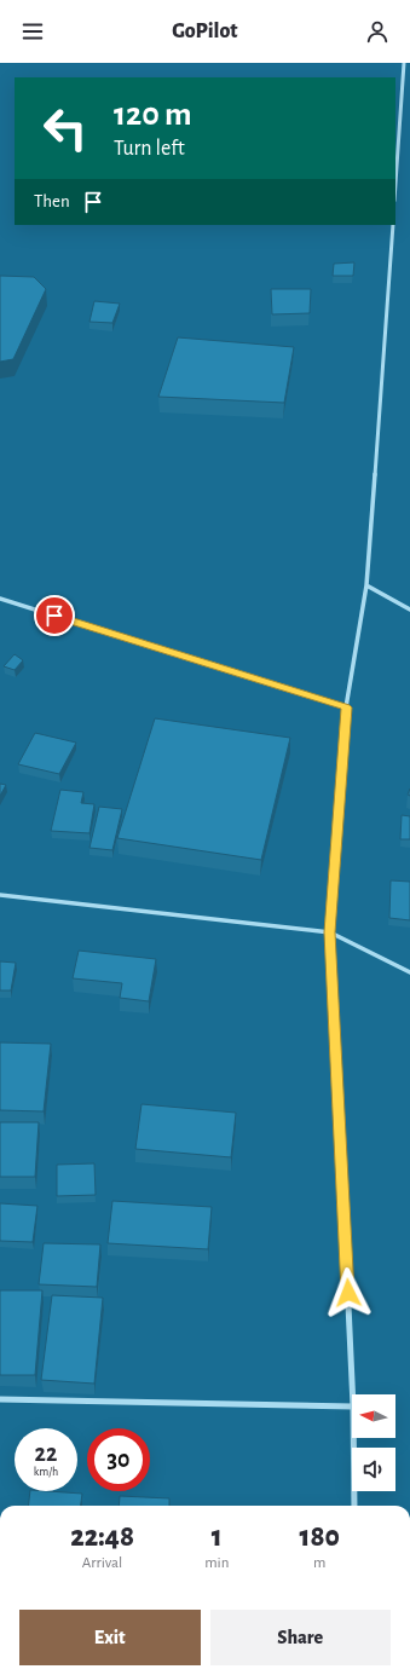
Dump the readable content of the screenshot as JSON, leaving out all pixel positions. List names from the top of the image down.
{
  "north": "left",
  "page": {
    "header": "GoPilot",
    "turn": ["120 m", "Turn left"],
    "then": "Then",
    "speed": "22 km/h",
    "limit": "30",
    "eta": [
      "22:48",
      "Arrival",
      "1",
      "min",
      "180",
      "m"
    ],
    "buttons": ["Exit", "Share"]
  }
}
